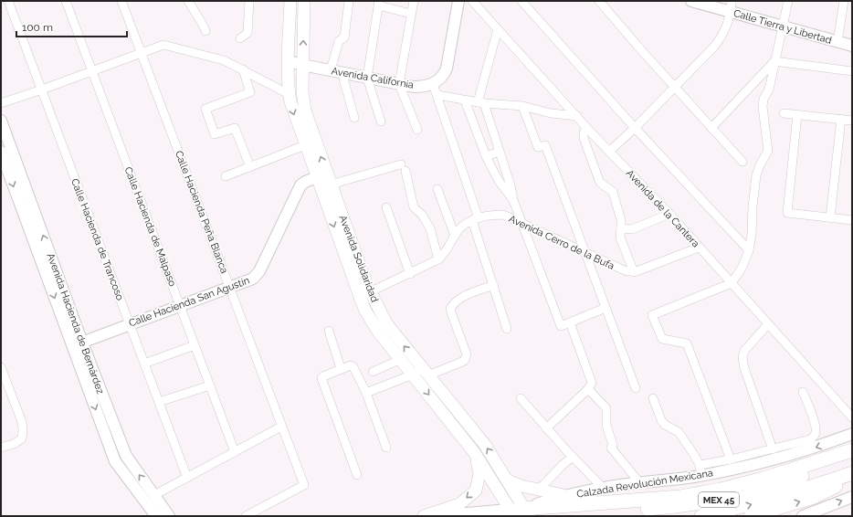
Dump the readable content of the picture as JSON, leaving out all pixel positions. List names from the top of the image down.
{
  "streets": {
    "main road": ["Avenida Solidaridad", "Calzada Revolución Mexicana", "MEX 45"],
    "street": [
      "Calle Tierra y Libertad",
      "Avenida California",
      "Avenida de la Cantera",
      "Calle Hacienda Peña Blanca",
      "Calle Hacienda de Malpaso",
      "Calle Hacienda de Trancoso",
      "Avenida Cerro de la Bufa",
      "Calle Hacienda San Agustín",
      "Avenida Hacienda de Bernárdez"
    ]
  },
  "crossings": [
    ["Avenida California", "Avenida Solidaridad"],
    ["Calle Hacienda Peña Blanca", "Calle Hacienda San Agustín"],
    ["Calle Hacienda de Malpaso", "Calle Hacienda San Agustín"],
    ["Calle Hacienda de Trancoso", "Calle Hacienda San Agustín"],
    ["Avenida Cerro de la Bufa", "Avenida Solidaridad"],
    ["Avenida Solidaridad", "Calle Hacienda San Agustín"],
    ["Avenida Solidaridad", "Calzada Revolución Mexicana"],
    ["Calle Hacienda San Agustín", "Avenida Hacienda de Bernárdez"]
  ],
  "scale_bar": "100 m"
}
